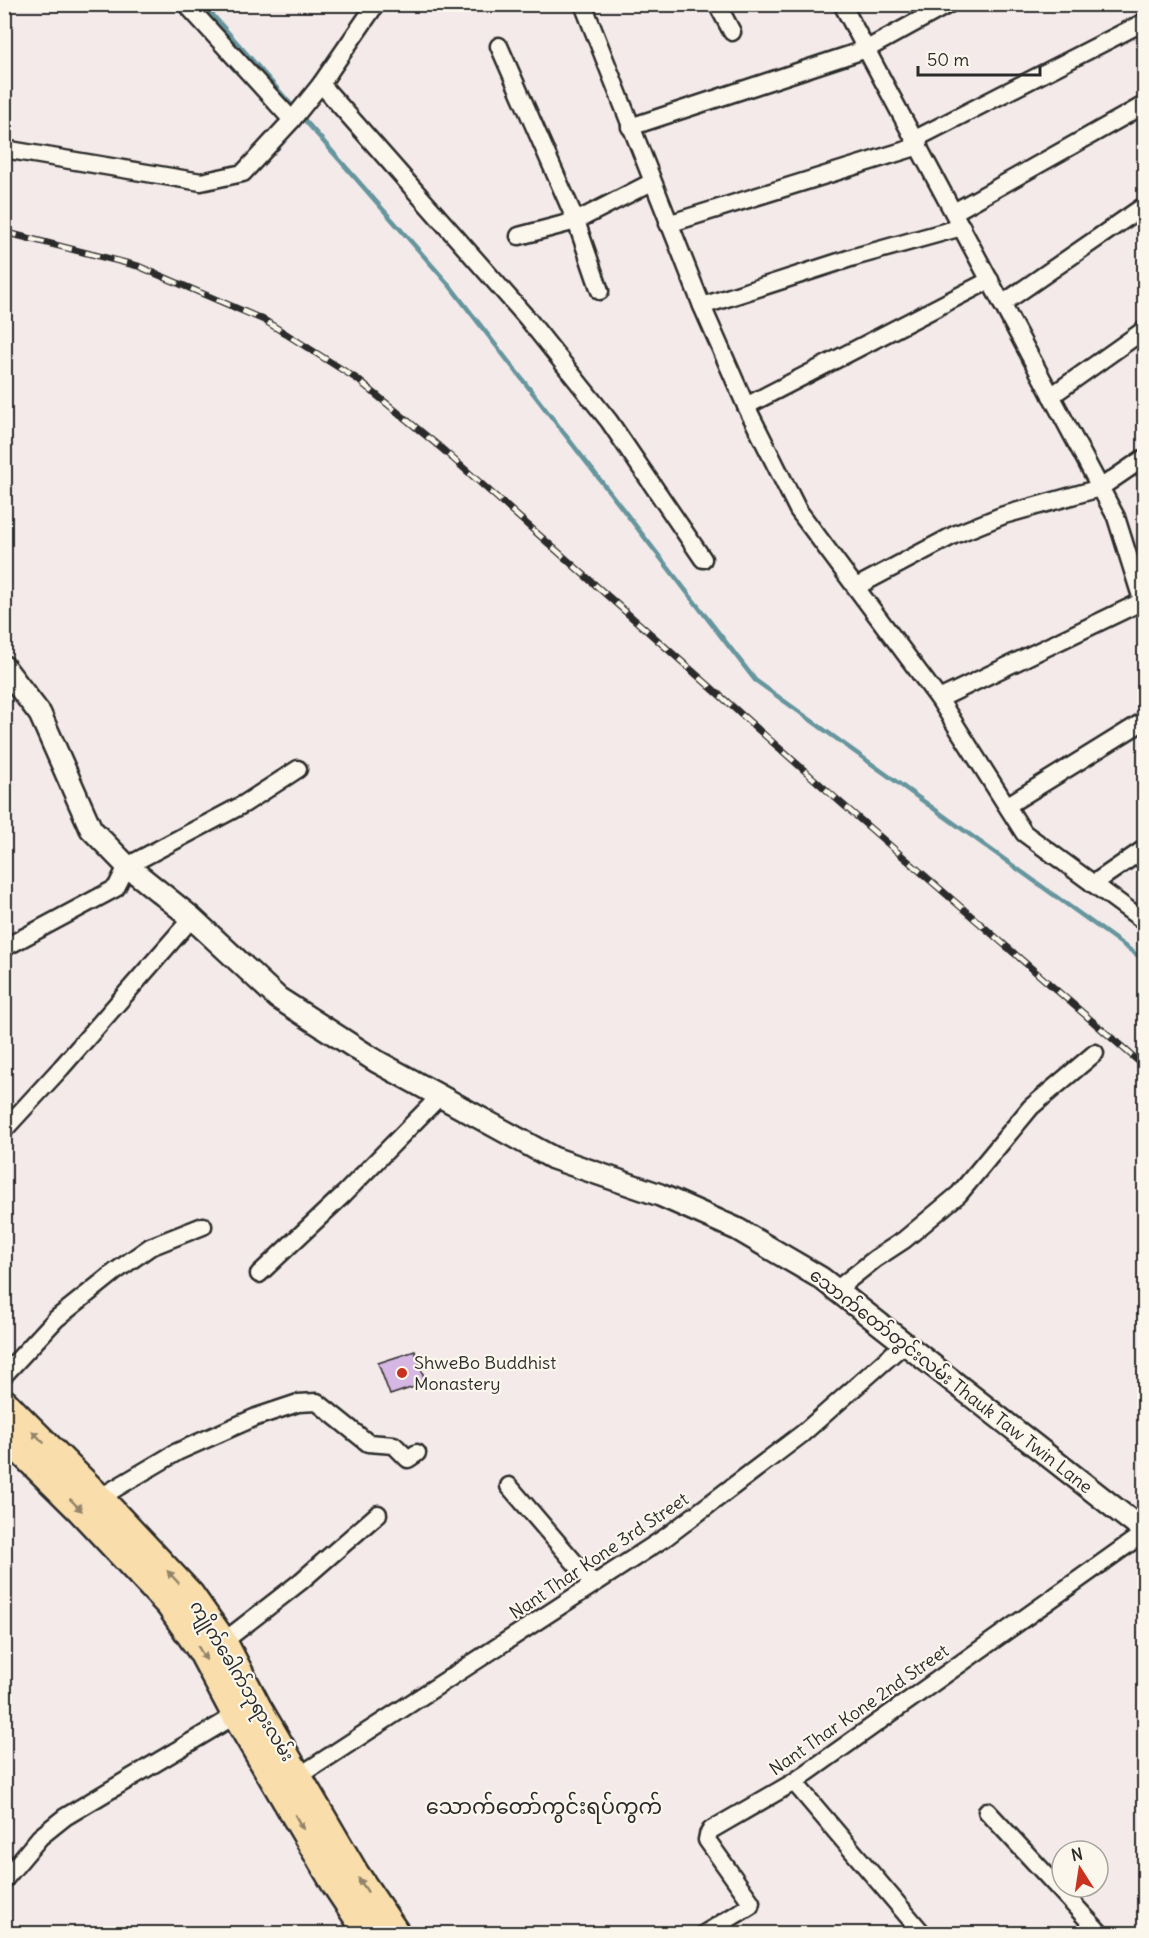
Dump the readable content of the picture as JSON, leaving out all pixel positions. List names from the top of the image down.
{
  "streets": {
    "main road": ["ကျိုက်ခေါက်ဘုရားလမ်း"],
    "street": ["သောက်တော်တွင်းလမ်း Thauk Taw Twin Lane", "Nant Thar Kone 3rd Street", "Nant Thar Kone 2nd Street"]
  },
  "crossings": [
    ["သောက်တော်တွင်းလမ်း Thauk Taw Twin Lane", "Nant Thar Kone 3rd Street"],
    ["သောက်တော်တွင်းလမ်း Thauk Taw Twin Lane", "Nant Thar Kone 2nd Street"],
    ["Nant Thar Kone 3rd Street", "ကျိုက်ခေါက်ဘုရားလမ်း"]
  ],
  "districts": ["သောက်တော်ကွင်းရပ်ကွက်"],
  "places": ["ShweBo Buddhist Monastery"],
  "scale_bar": "50 m",
  "north": "top"
}
